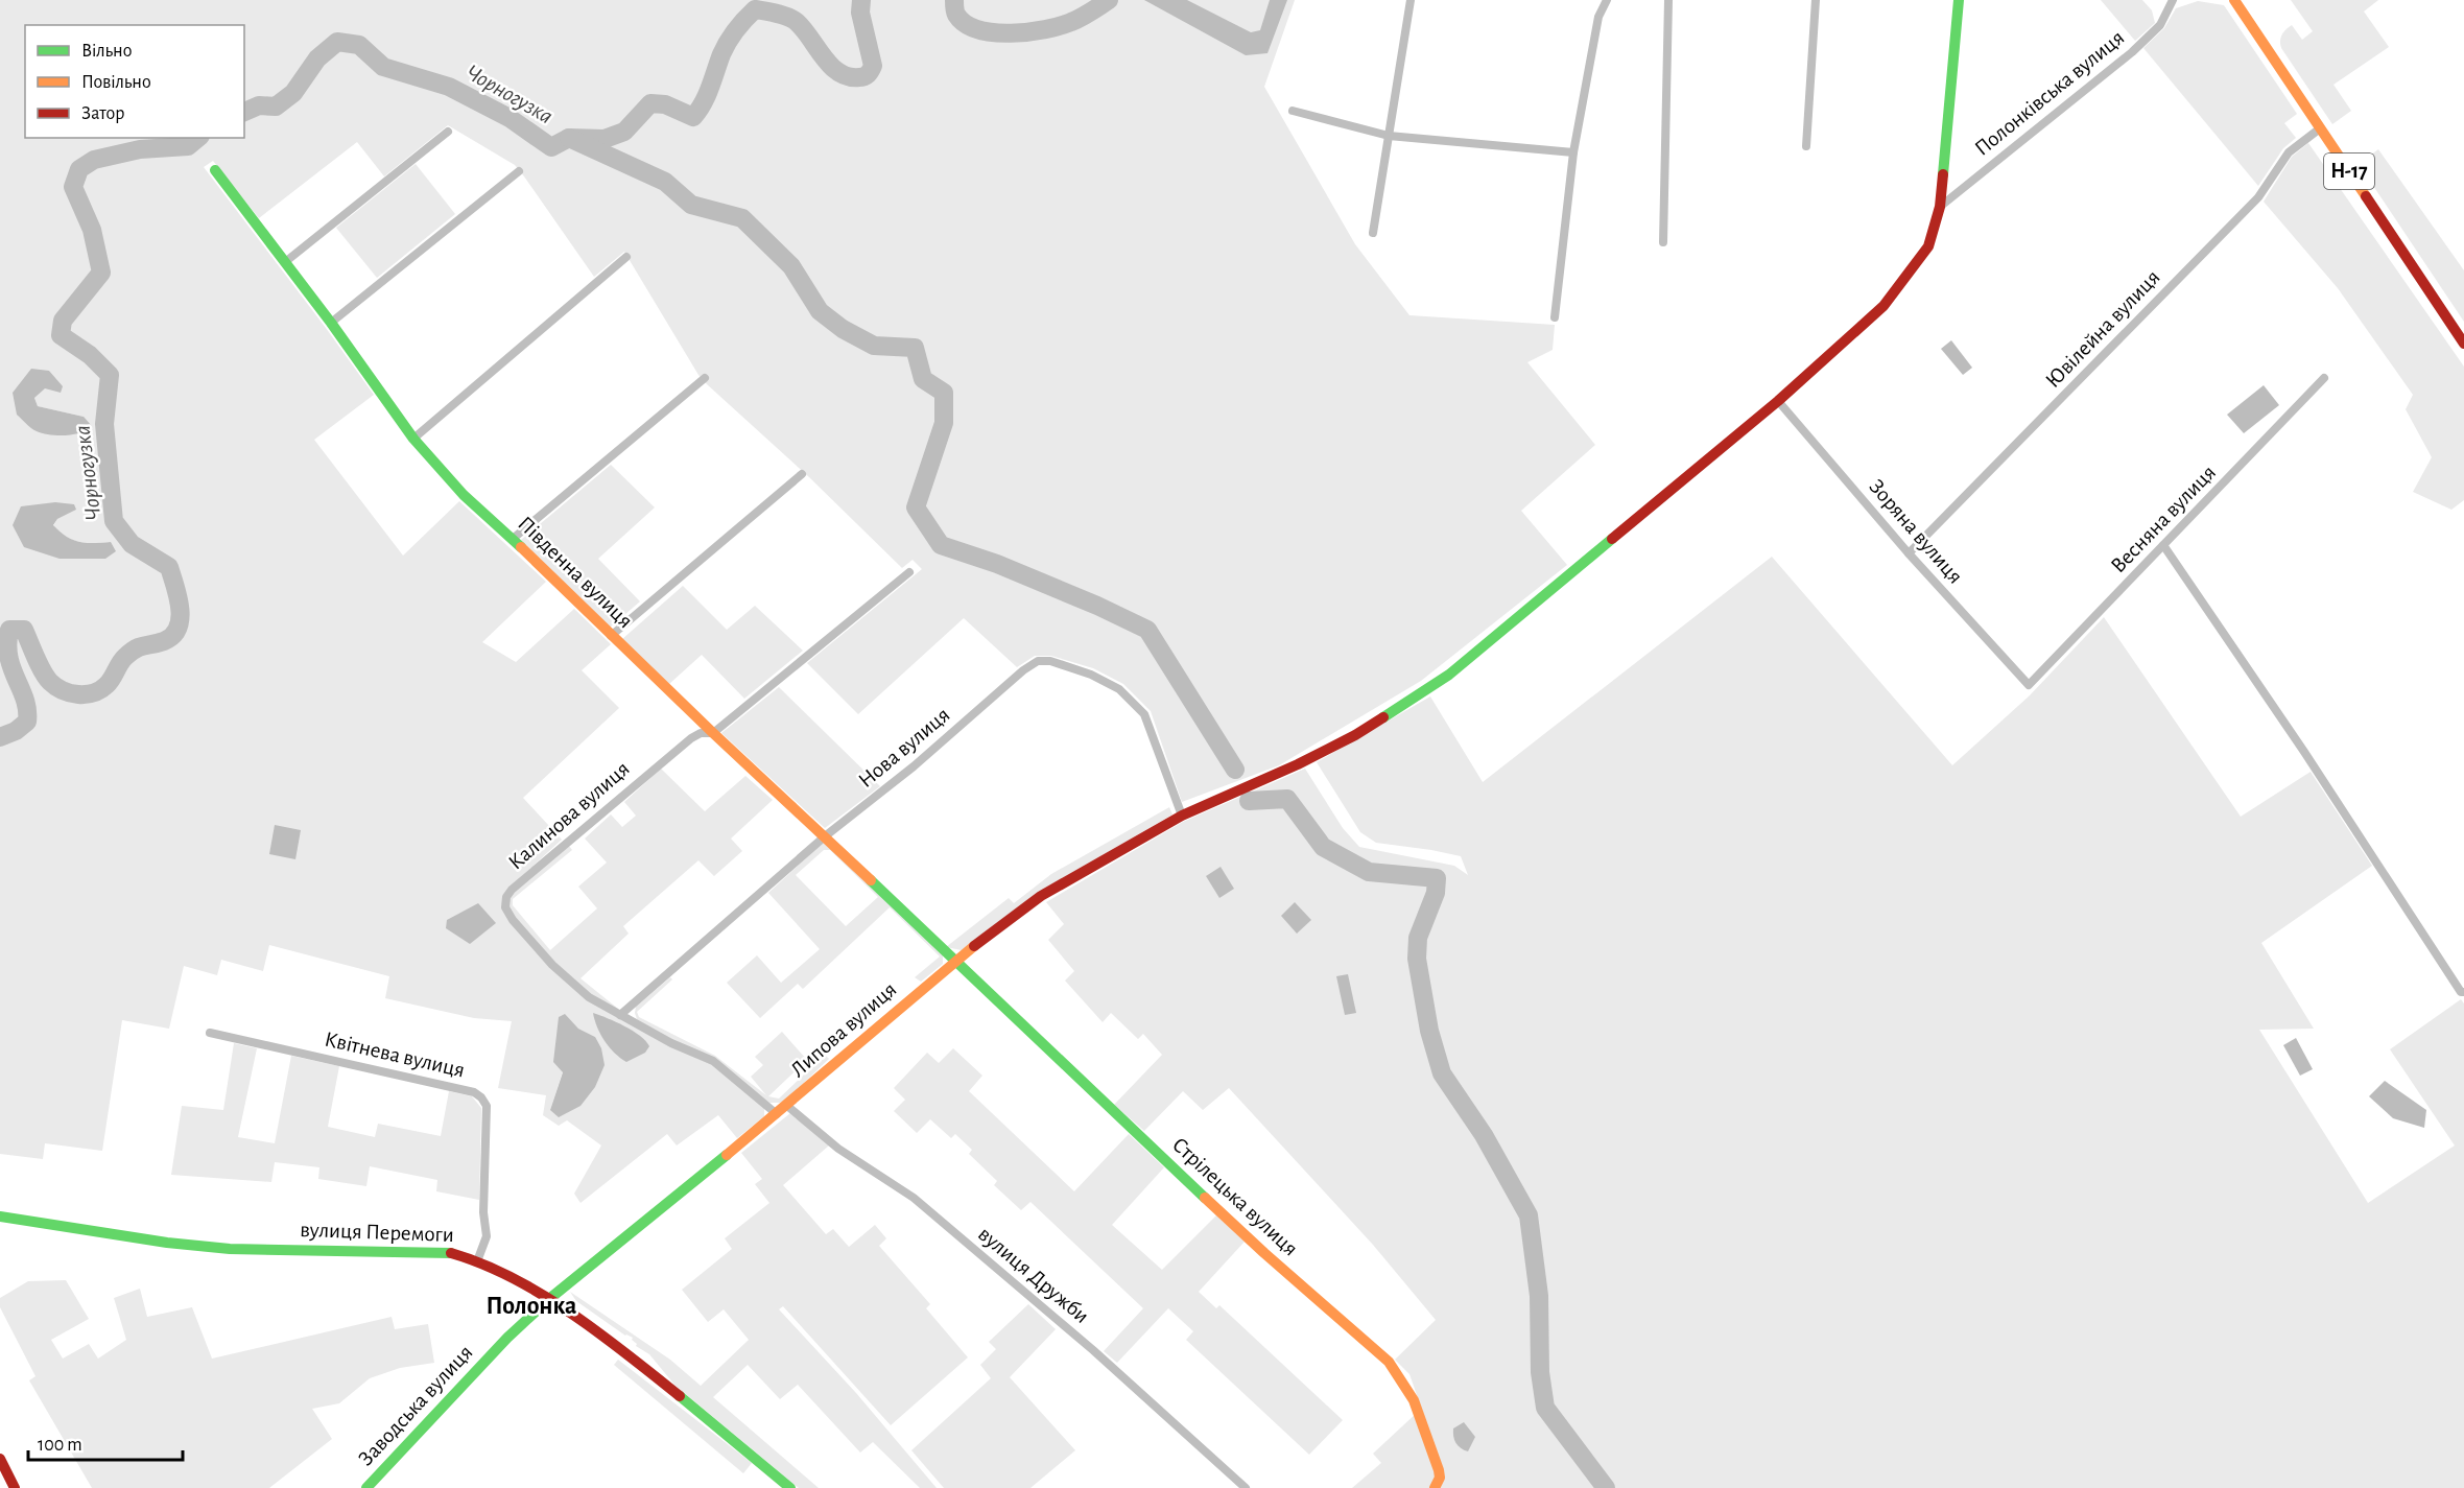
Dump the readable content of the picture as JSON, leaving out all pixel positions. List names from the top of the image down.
{
  "streets": {
    "street": [
      "Полонківська вулиця",
      "Н-17",
      "Ювілейна вулиця",
      "Весняна вулиця",
      "Зоряна вулиця",
      "Південна вулиця",
      "Нова вулиця",
      "Калинова вулиця",
      "Липова вулиця",
      "Квітнева вулиця",
      "Стрілецька вулиця",
      "вулиця Перемоги",
      "вулиця Дружби",
      "Заводська вулиця"
    ]
  },
  "crossings": [
    ["Полонківська вулиця", "Липова вулиця"],
    ["Н-17", "Ювілейна вулиця"],
    ["Ювілейна вулиця", "Зоряна вулиця"],
    ["Весняна вулиця", "Зоряна вулиця"],
    ["Зоряна вулиця", "Липова вулиця"],
    ["Південна вулиця", "Нова вулиця"],
    ["Південна вулиця", "Калинова вулиця"],
    ["Південна вулиця", "Липова вулиця"],
    ["Південна вулиця", "Стрілецька вулиця"],
    ["Нова вулиця", "Калинова вулиця"],
    ["Нова вулиця", "Липова вулиця"],
    ["Калинова вулиця", "Липова вулиця"],
    ["Липова вулиця", "Стрілецька вулиця"],
    ["Липова вулиця", "вулиця Перемоги"],
    ["Липова вулиця", "вулиця Дружби"],
    ["Липова вулиця", "Заводська вулиця"],
    ["Квітнева вулиця", "вулиця Перемоги"],
    ["вулиця Перемоги", "Заводська вулиця"]
  ],
  "districts": ["Полонка"],
  "water": ["Чорногузка"],
  "legend": ["Вільно", "Повільно", "Затор"],
  "scale_bar": "100 m"
}
